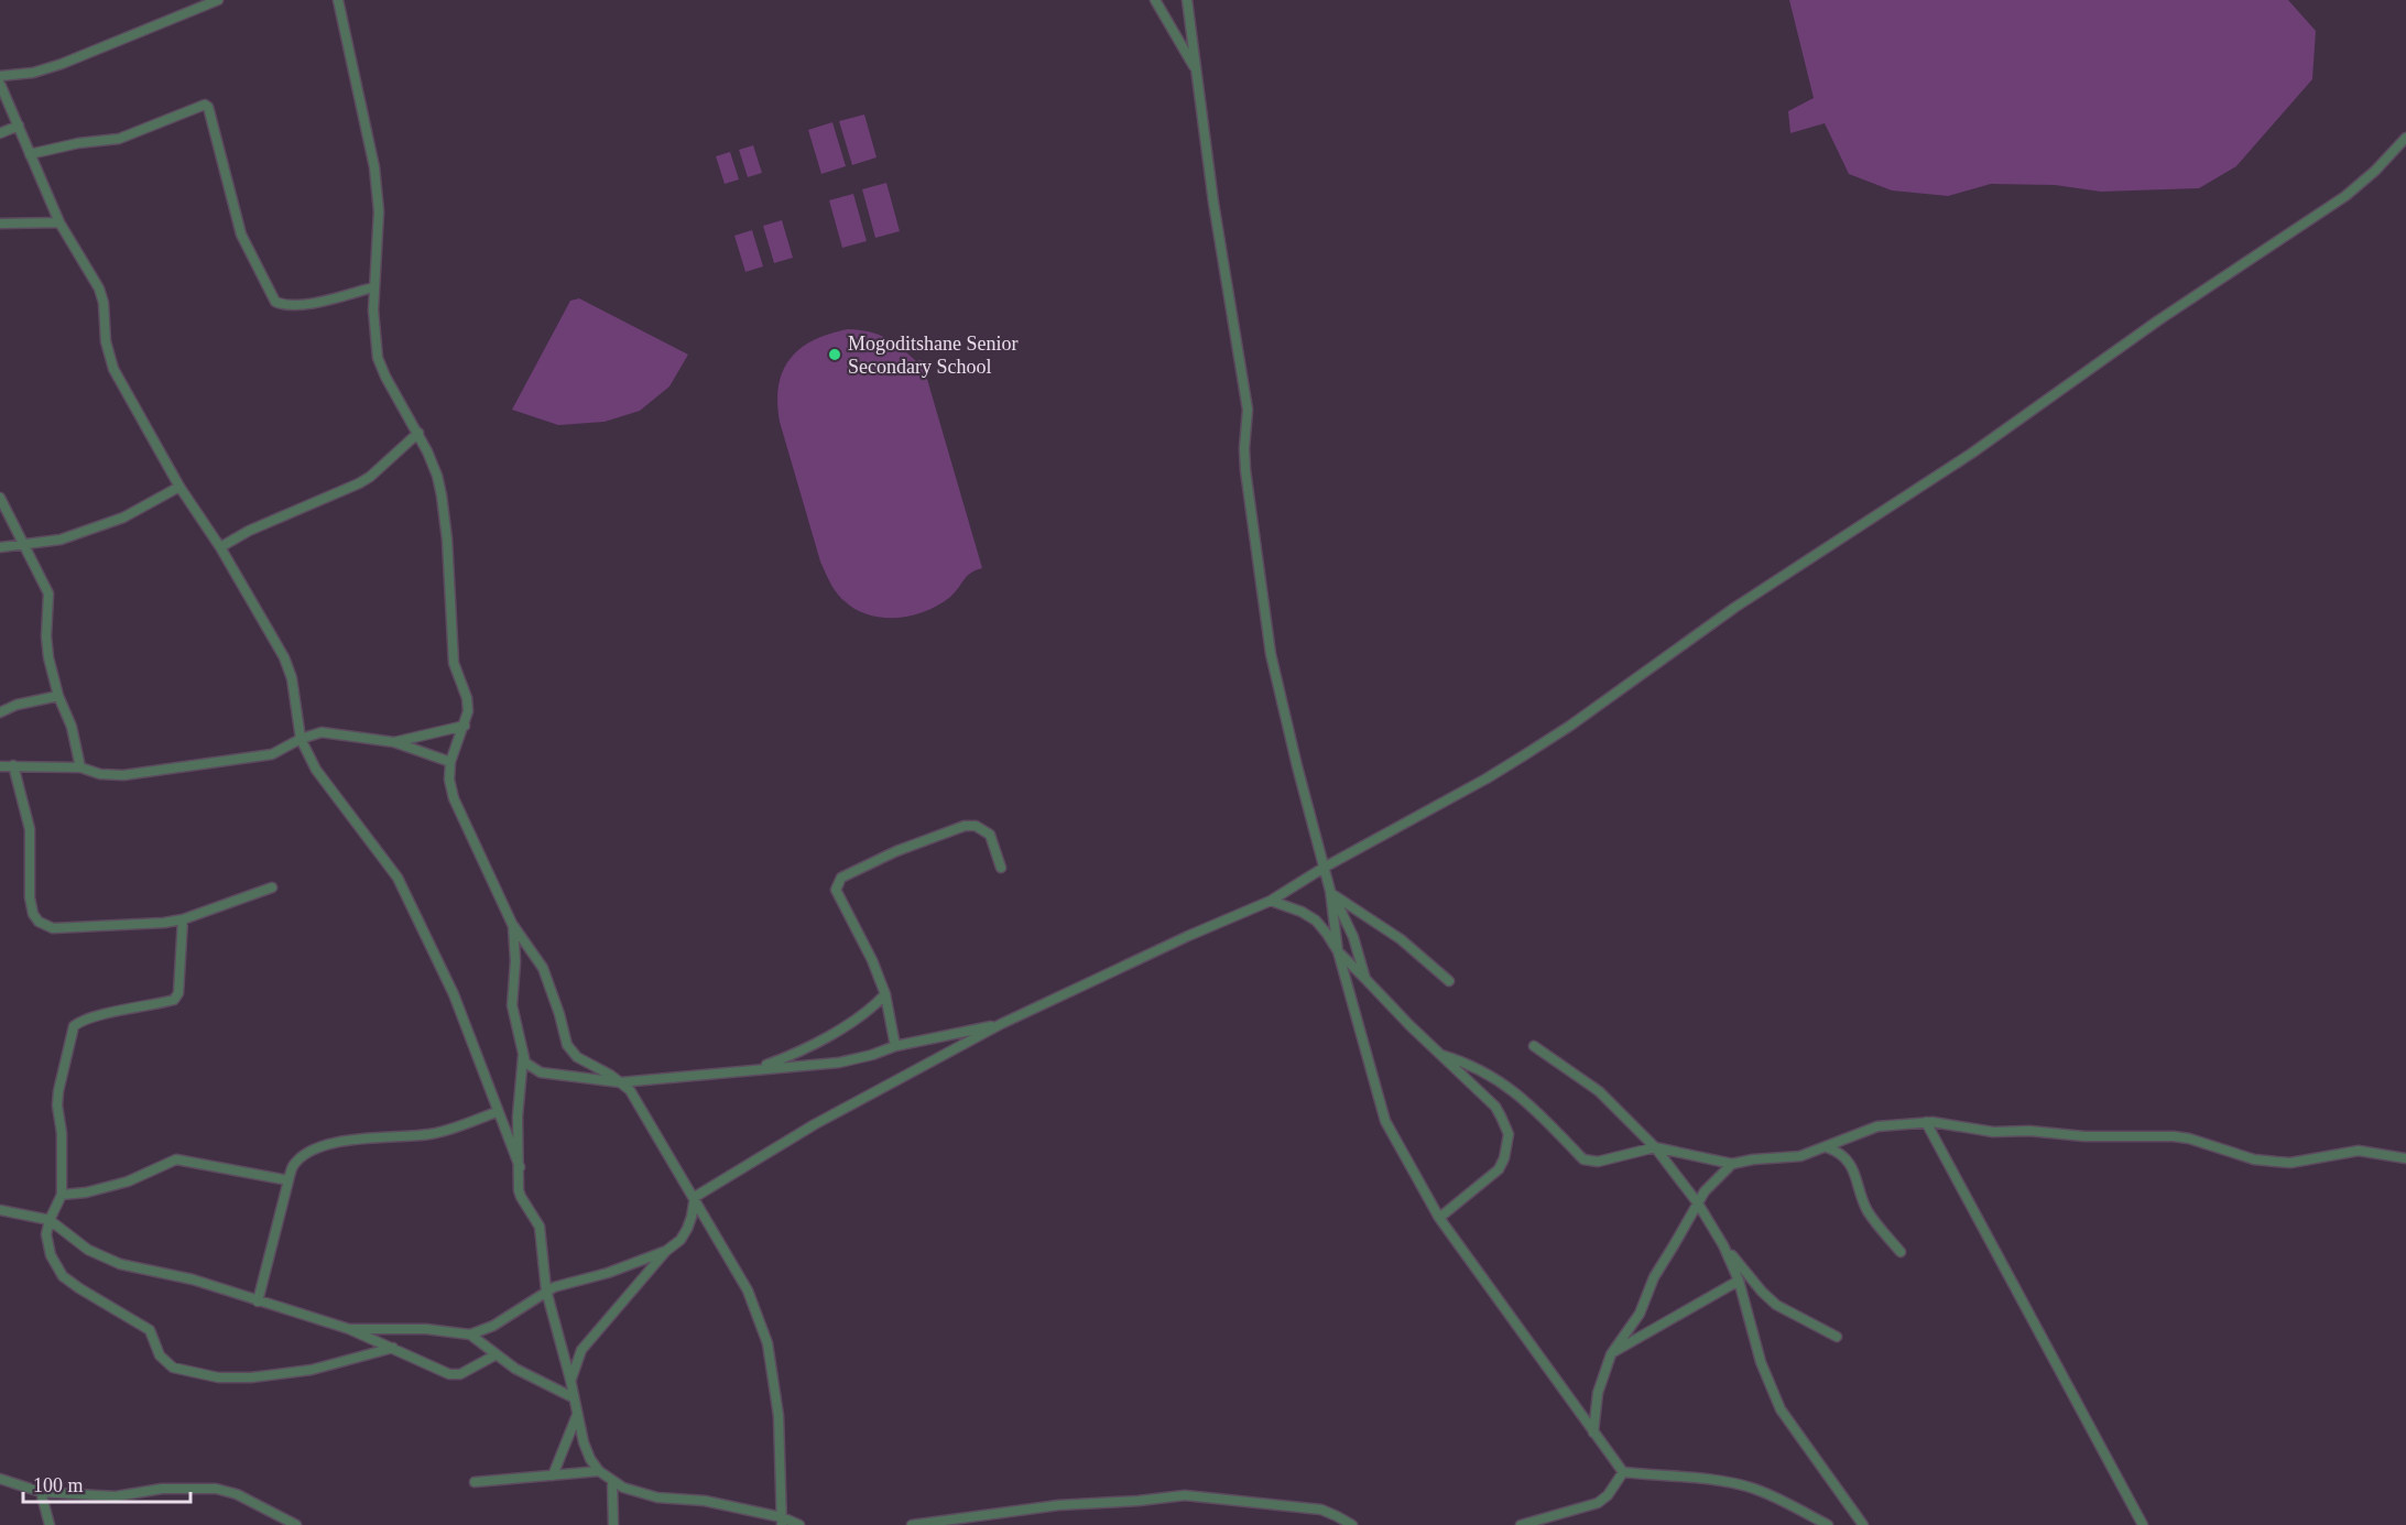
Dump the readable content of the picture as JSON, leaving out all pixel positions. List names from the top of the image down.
{
  "places": ["Mogoditshane Senior Secondary School"],
  "scale_bar": "100 m"
}
